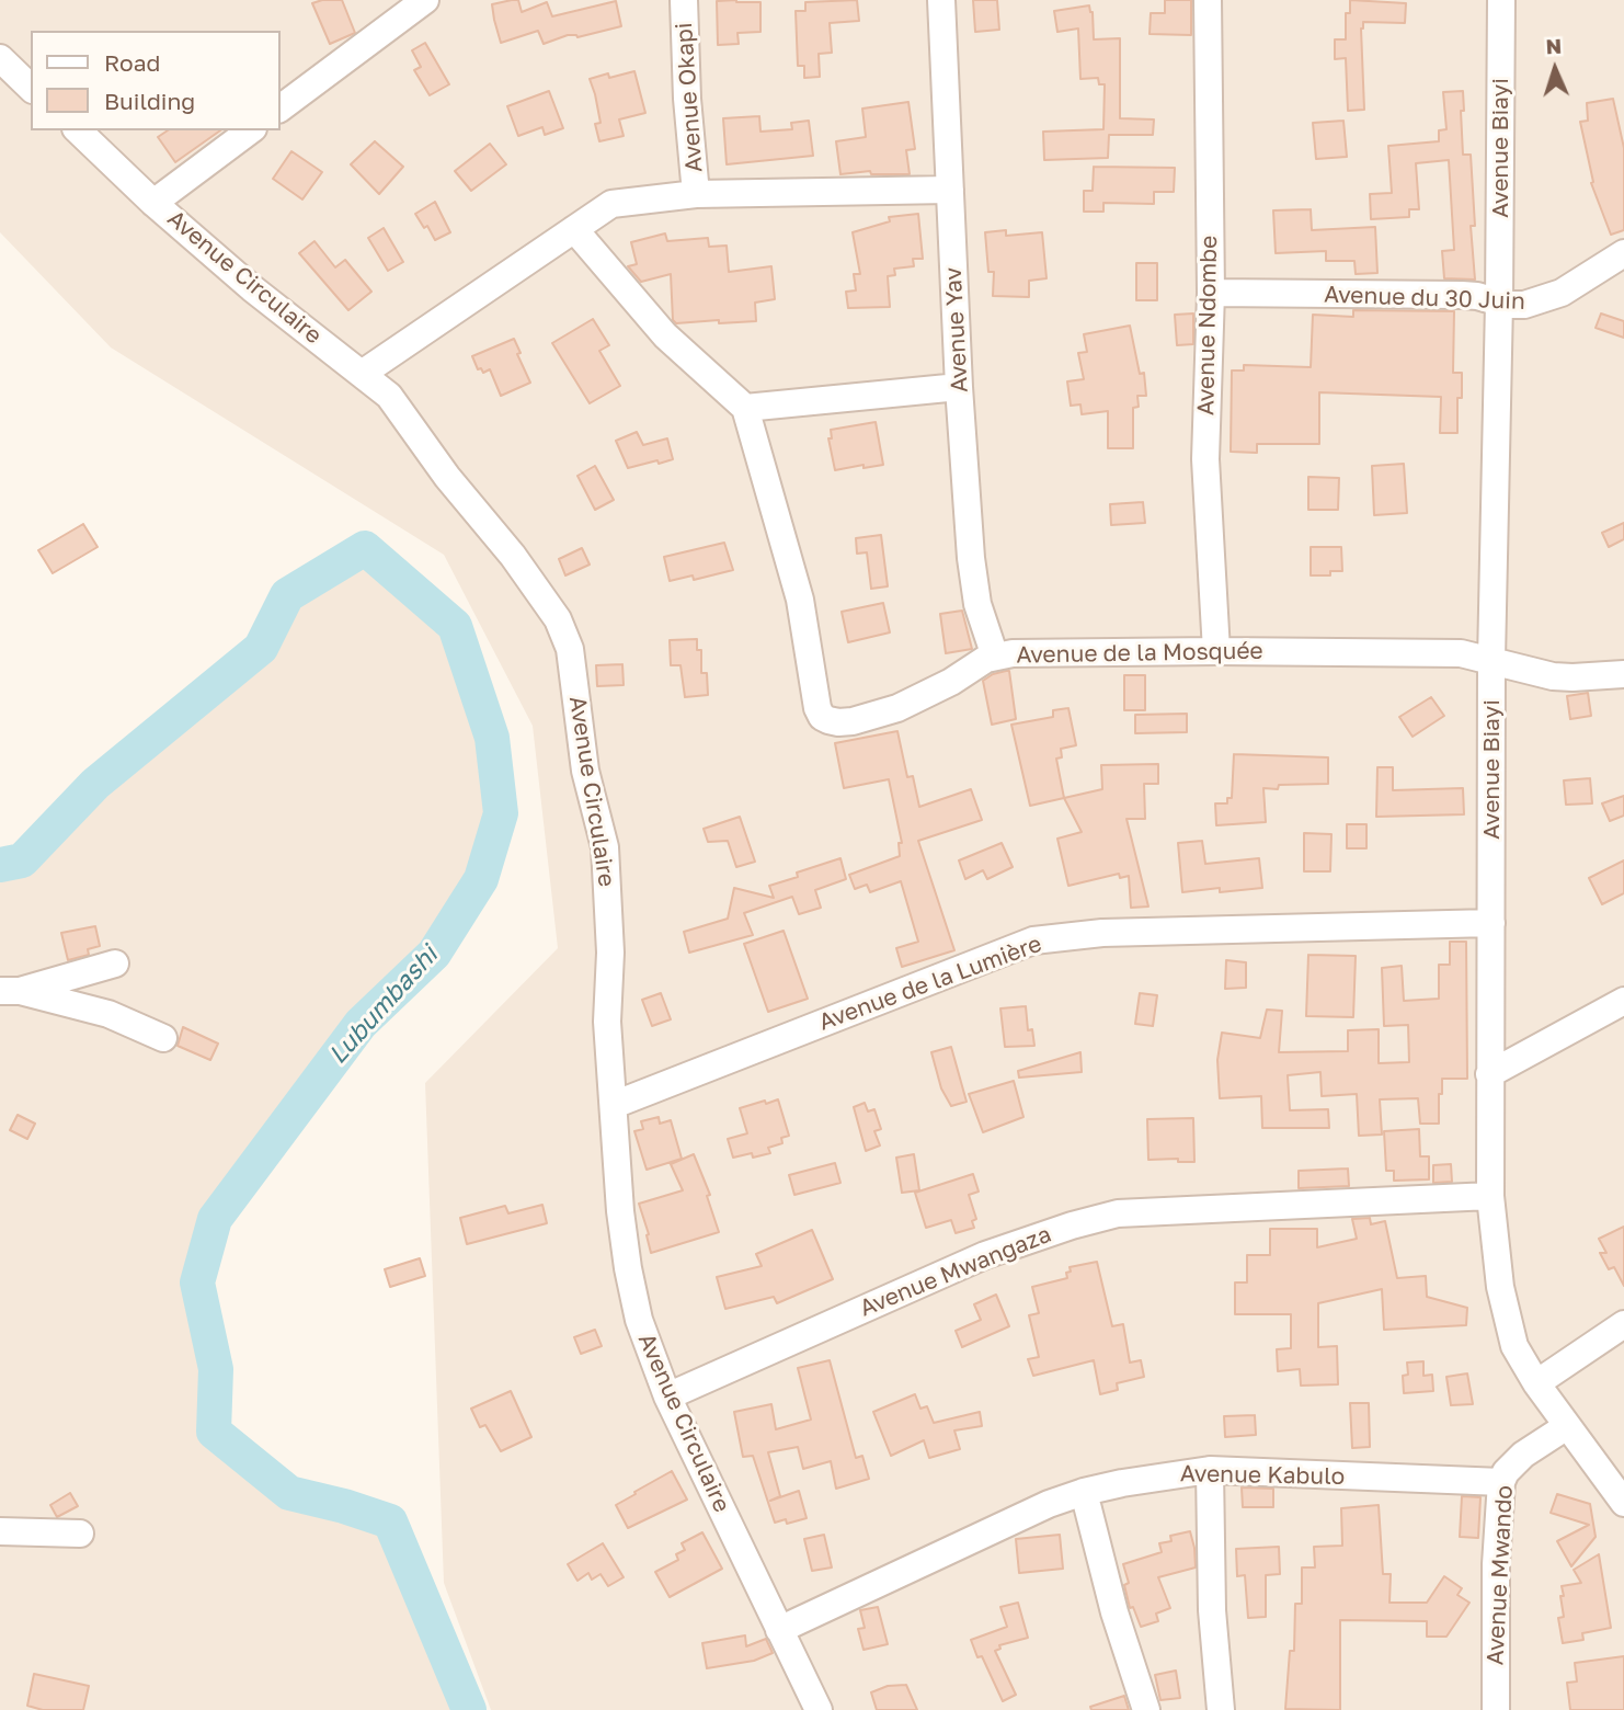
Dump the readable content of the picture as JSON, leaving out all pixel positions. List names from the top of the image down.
{
  "streets": {
    "street": [
      "Avenue Okapi",
      "Avenue Biayi",
      "Avenue Circulaire",
      "Avenue du 30 Juin",
      "Avenue Ndombe",
      "Avenue Yav",
      "Avenue de la Mosquée",
      "Avenue de la Lumière",
      "Avenue Mwangaza",
      "Avenue Kabulo",
      "Avenue Mwando"
    ]
  },
  "crossings": [
    ["Avenue Biayi", "Avenue du 30 Juin"],
    ["Avenue Biayi", "Avenue de la Mosquée"],
    ["Avenue Biayi", "Avenue de la Lumière"],
    ["Avenue Biayi", "Avenue Mwangaza"],
    ["Avenue Biayi", "Avenue Mwando"],
    ["Avenue Circulaire", "Avenue de la Lumière"],
    ["Avenue Circulaire", "Avenue Mwangaza"],
    ["Avenue Circulaire", "Avenue Kabulo"],
    ["Avenue du 30 Juin", "Avenue Ndombe"],
    ["Avenue Ndombe", "Avenue de la Mosquée"],
    ["Avenue Yav", "Avenue de la Mosquée"],
    ["Avenue Kabulo", "Avenue Mwando"]
  ],
  "water": ["Lubumbashi"],
  "legend": ["Road", "Building"],
  "north": "top"
}
